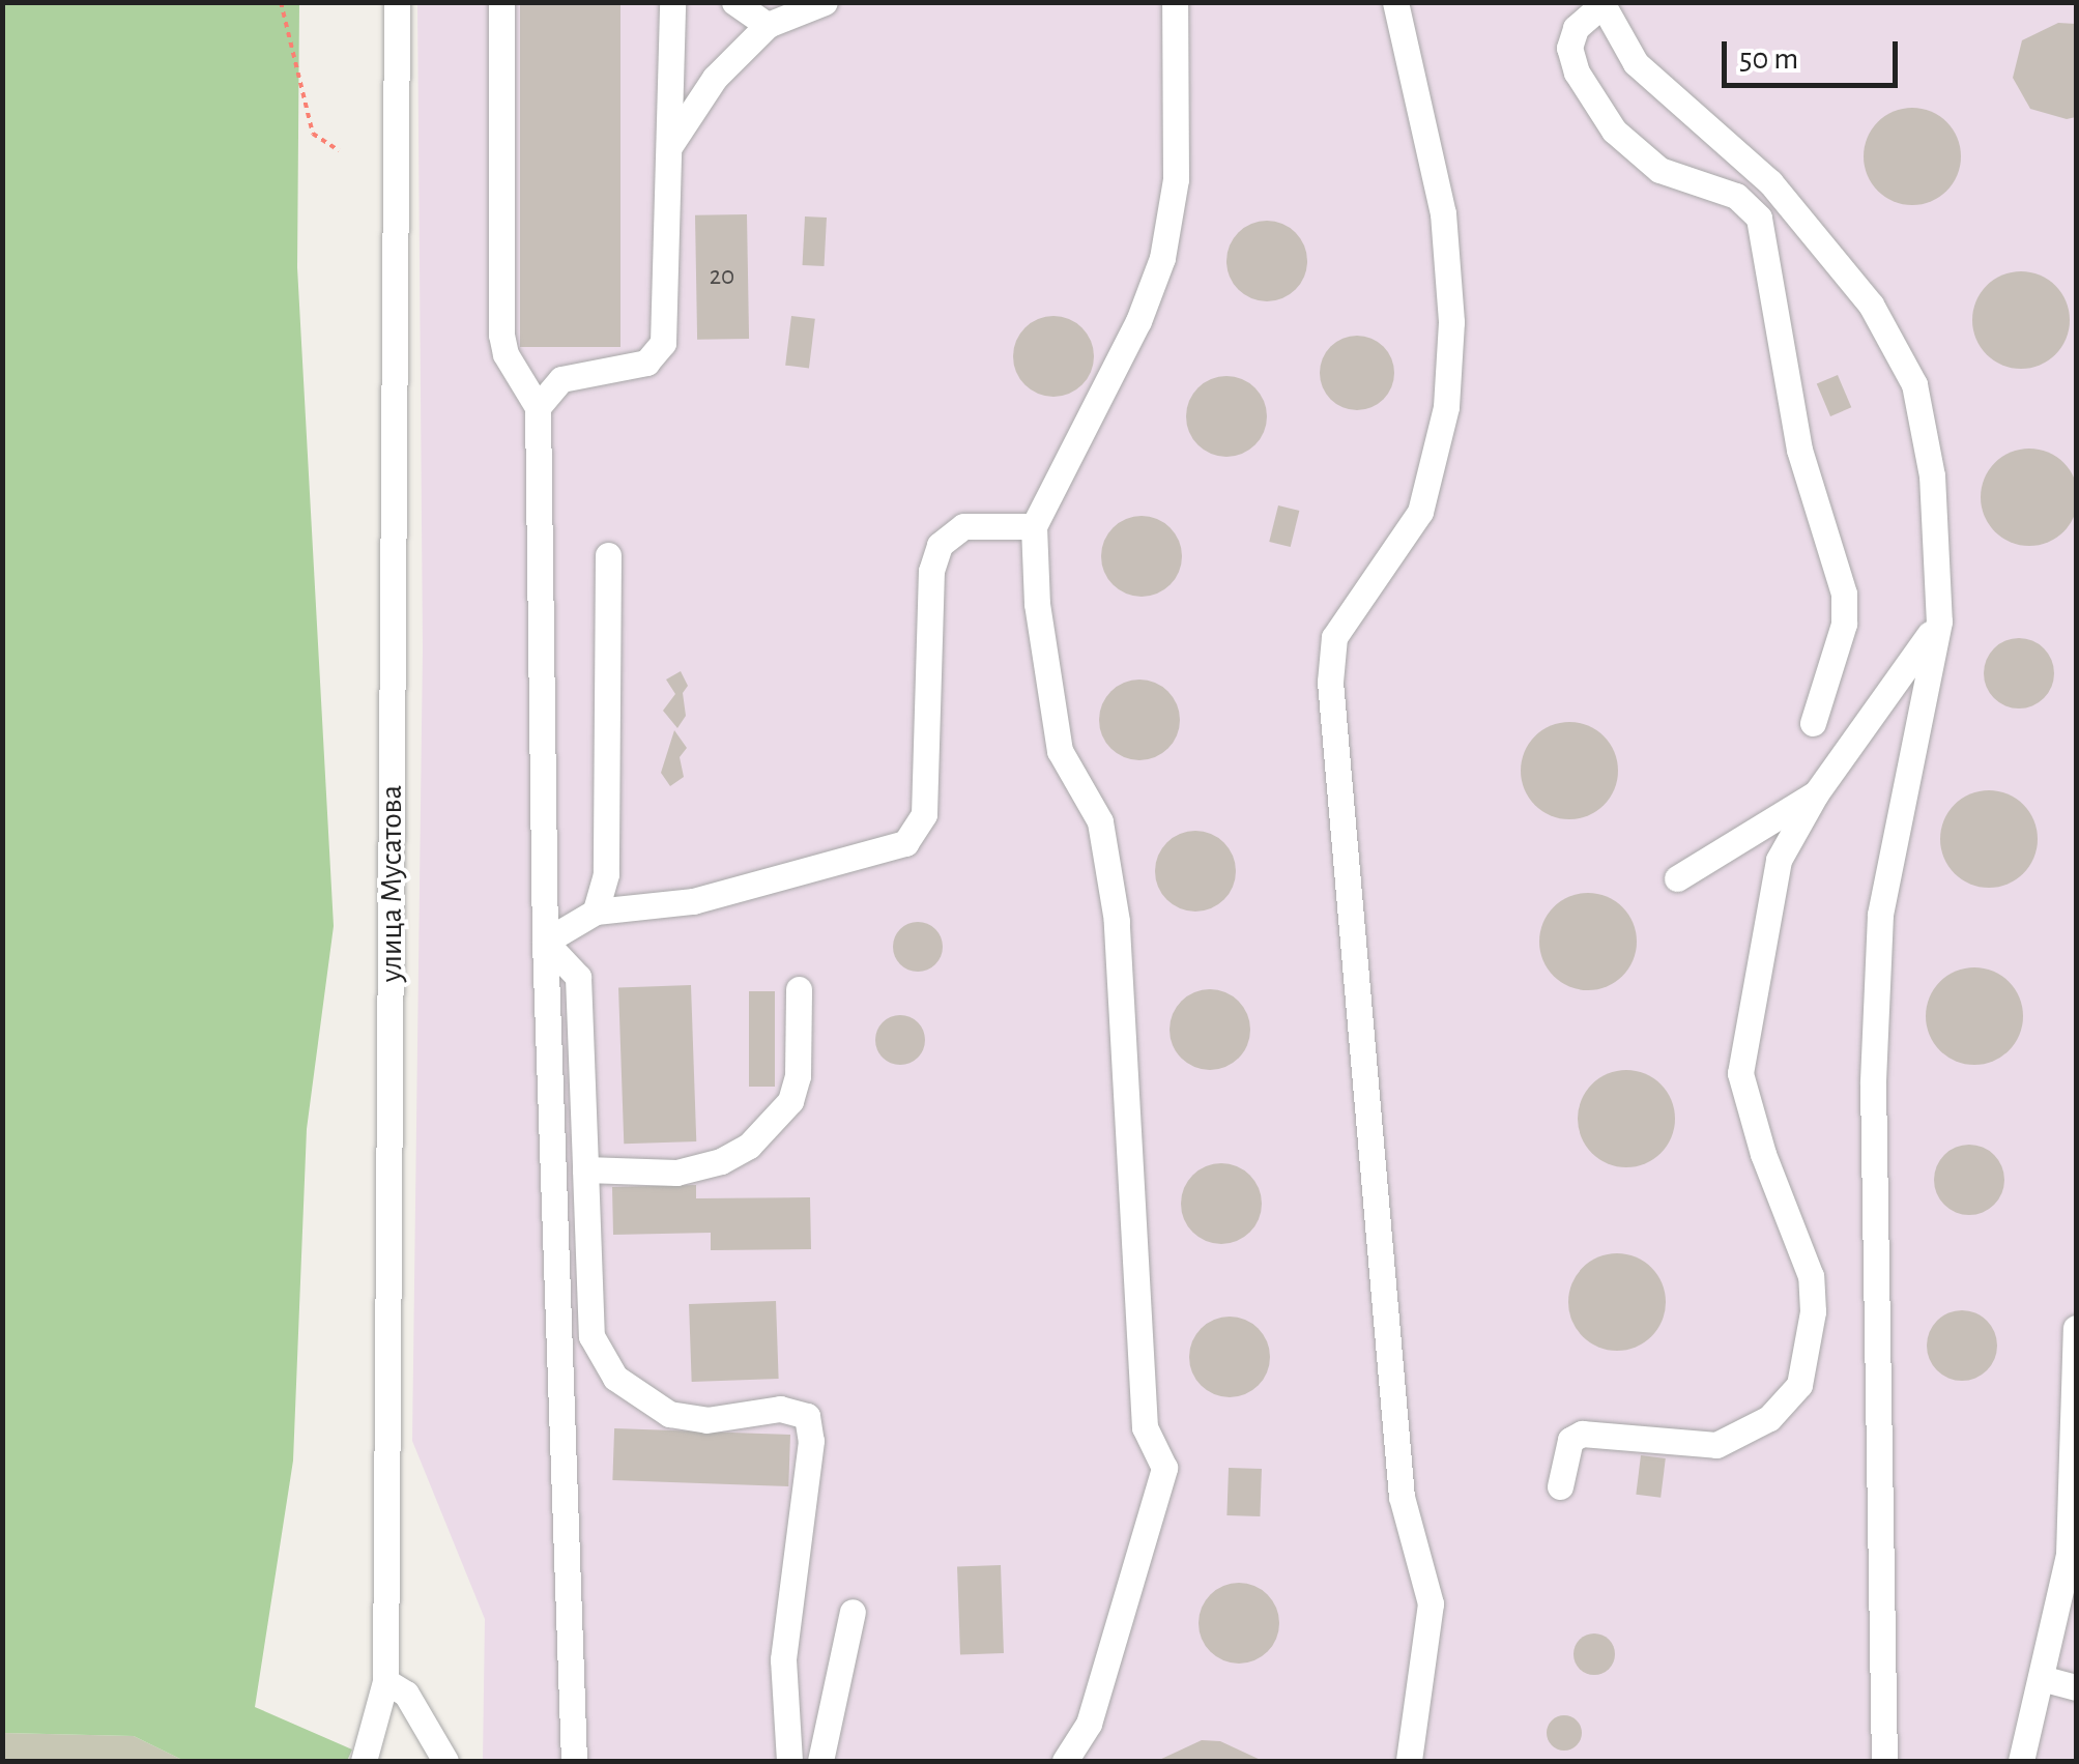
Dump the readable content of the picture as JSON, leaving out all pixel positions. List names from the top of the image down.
{
  "streets": {
    "street": ["улица Мусатова"]
  },
  "house_numbers": ["20"],
  "scale_bar": "50 m"
}
